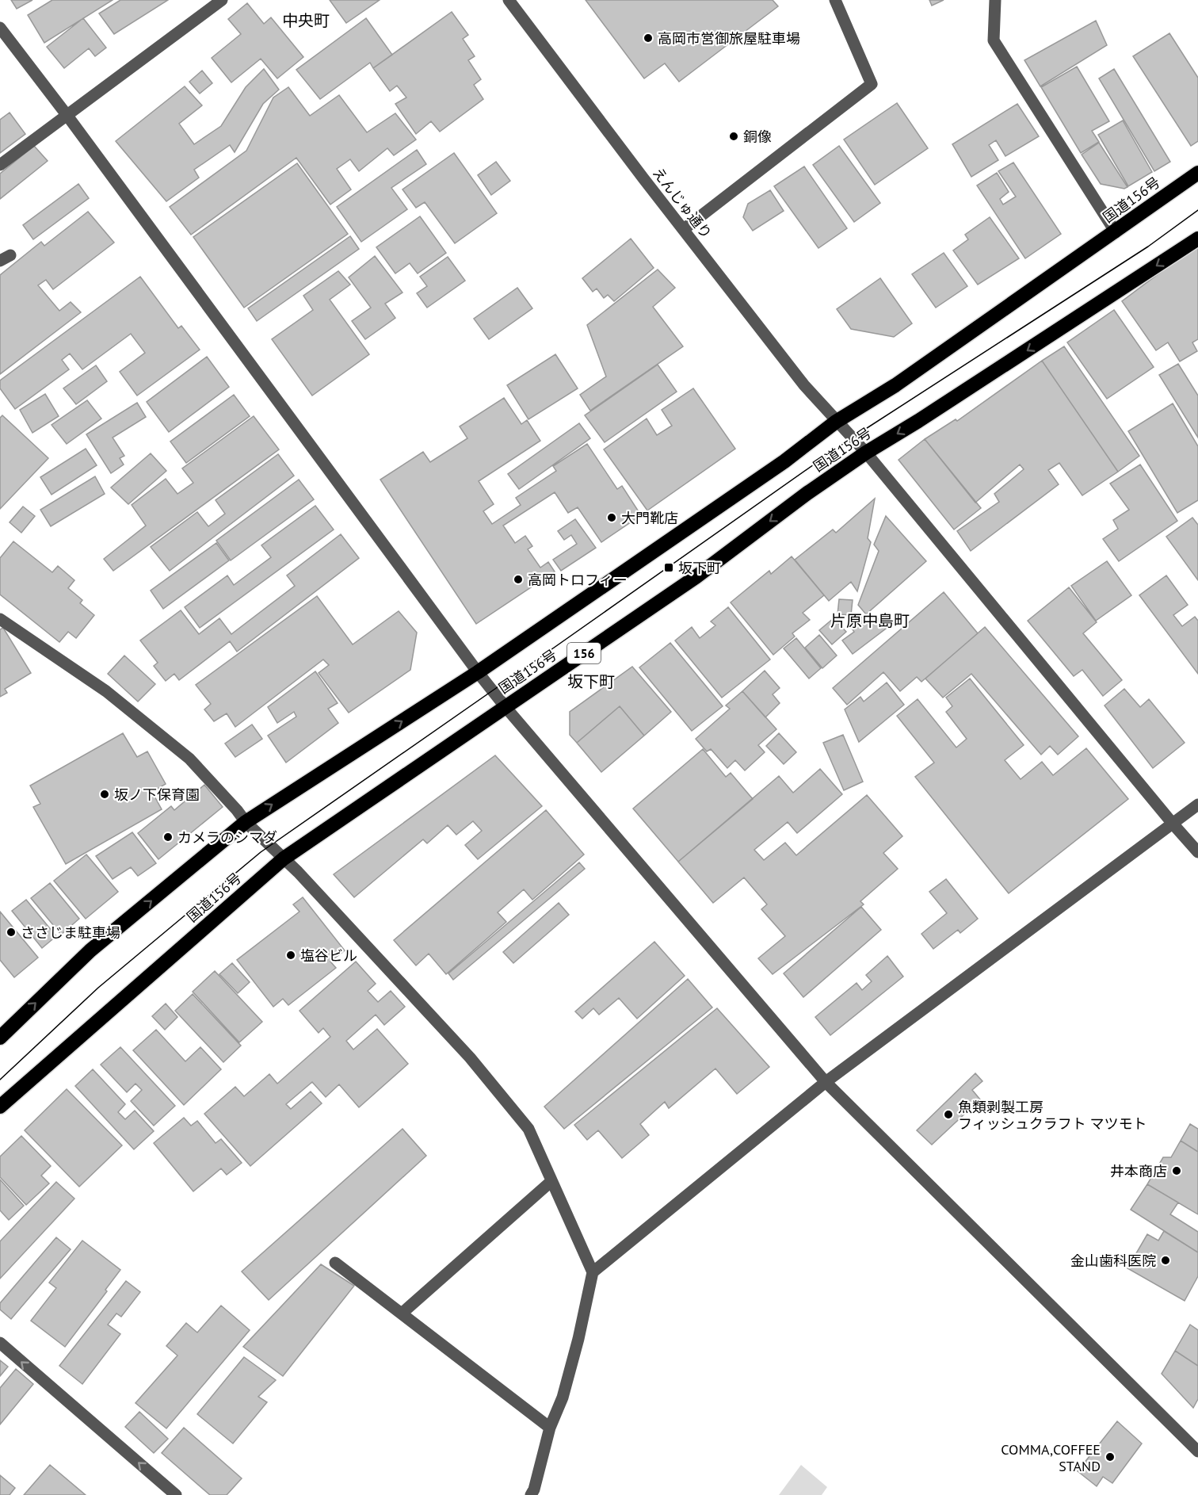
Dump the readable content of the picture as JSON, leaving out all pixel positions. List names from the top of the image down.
{
  "streets": {
    "highway": ["国道156号", "156"],
    "street": ["えんじゅ通り"]
  },
  "crossings": [
    ["国道156号", "えんじゅ通り"]
  ],
  "districts": ["中央町", "片原中島町", "坂下町"],
  "places": {
    "other": [
      "高岡市営御旅屋駐車場",
      "銅像",
      "大門靴店",
      "高岡トロフィー",
      "坂ノ下保育園",
      "カメラのシマダ",
      "ささじま駐車場",
      "塩谷ビル",
      "魚類剥製工房 フィッシュクラフト マツモト",
      "井本商店",
      "金山歯科医院",
      "COMMA,COFFEE STAND"
    ],
    "transit": ["坂下町"]
  }
}
